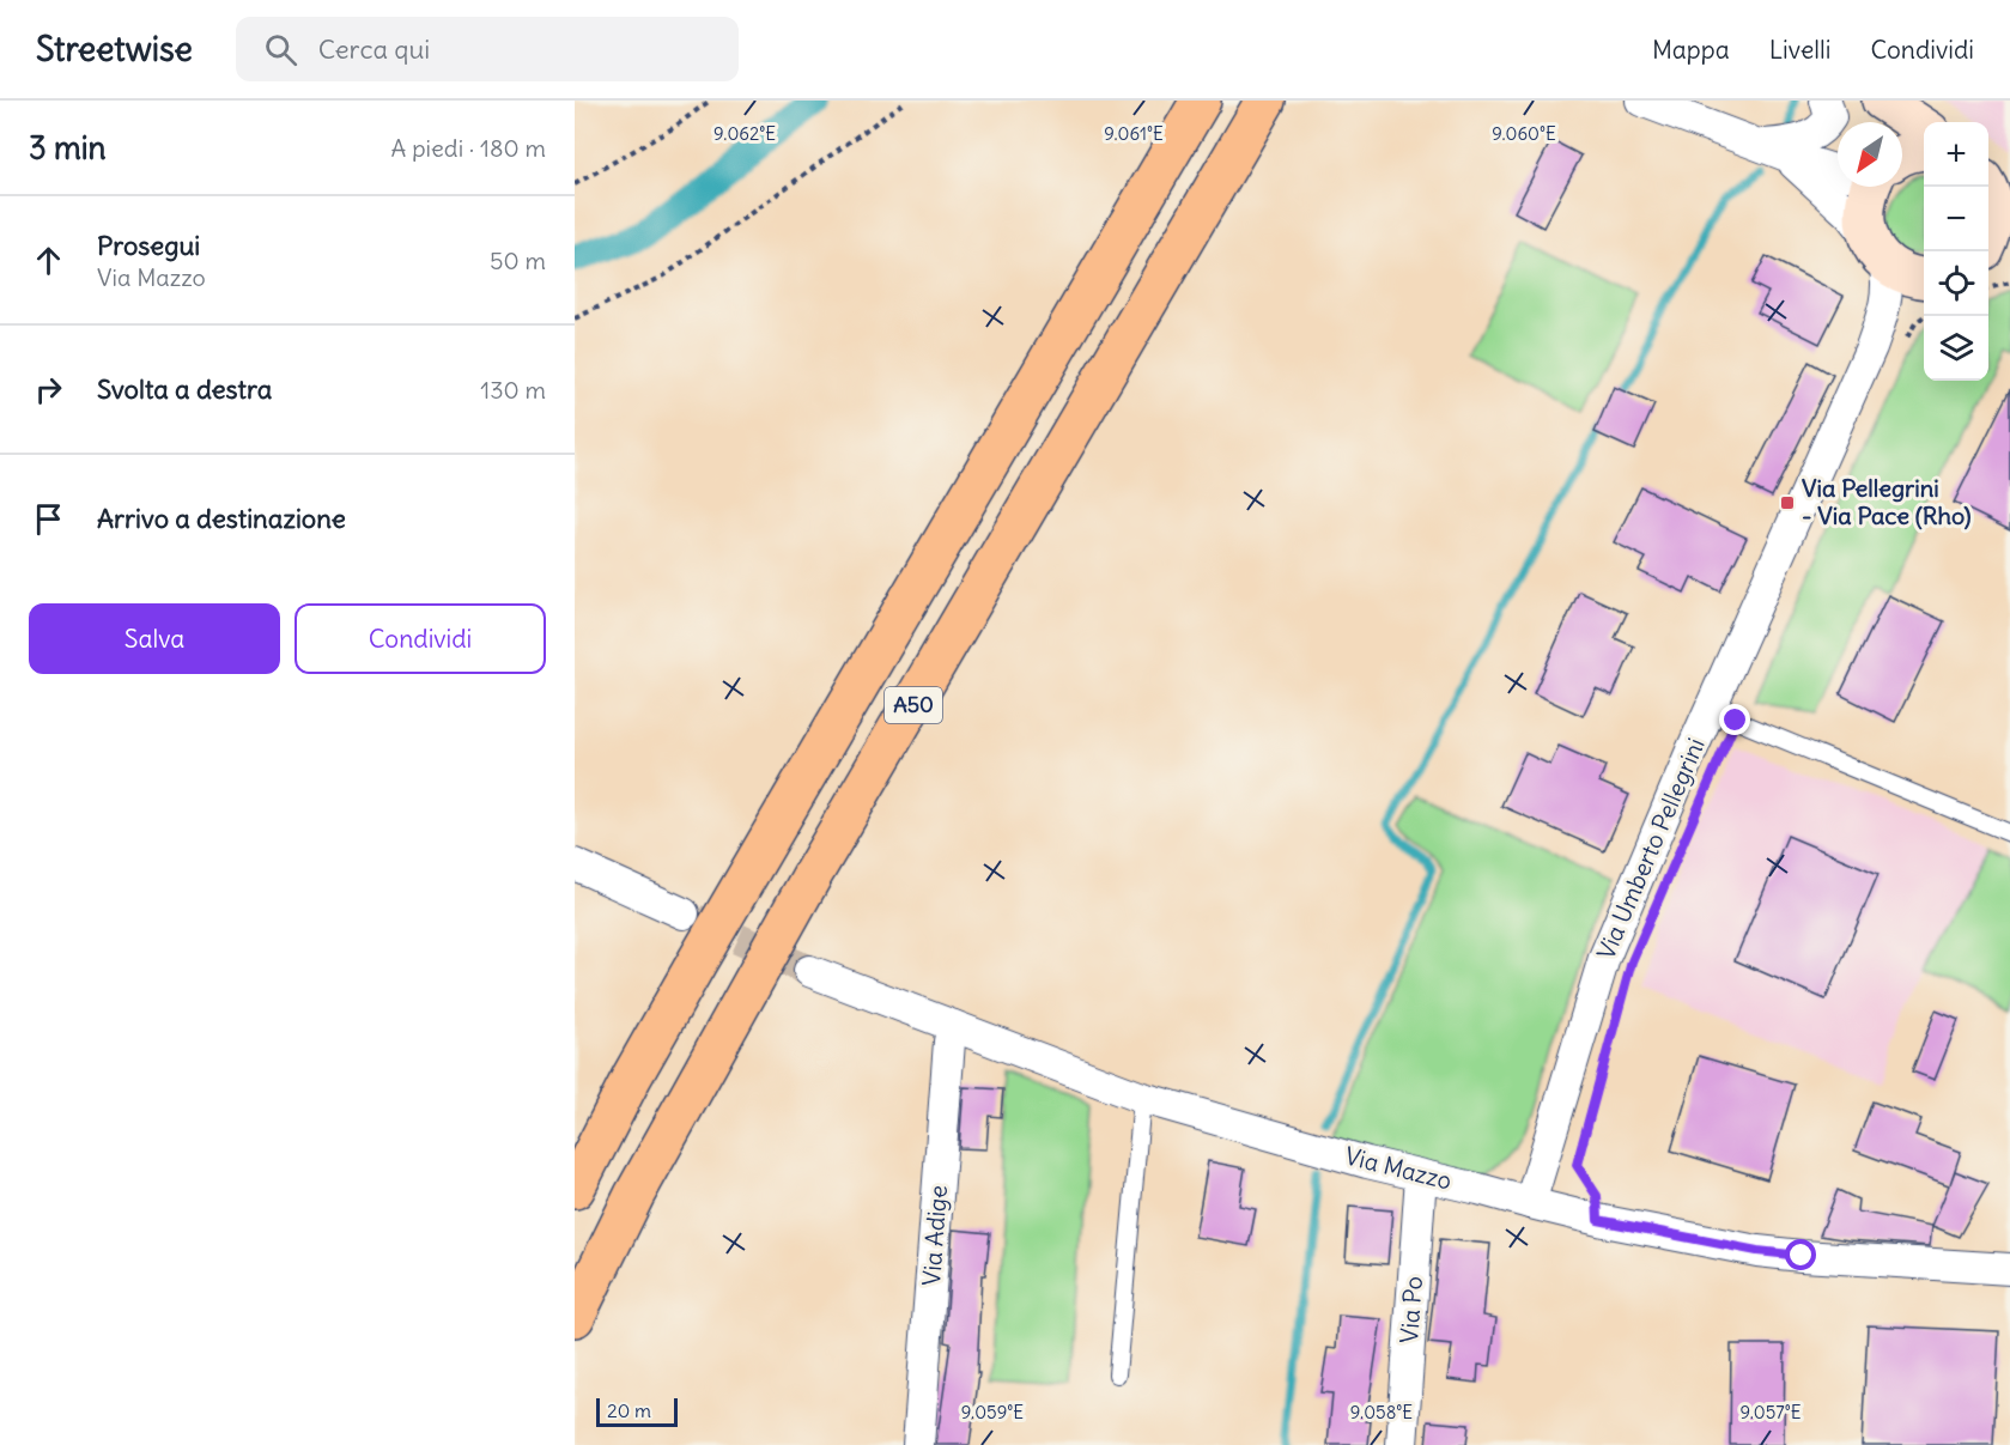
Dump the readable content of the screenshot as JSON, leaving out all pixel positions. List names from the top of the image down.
{
  "streets": {
    "highway": ["A50"],
    "street": [
      "Via Umberto Pellegrini",
      "Via Mazzo",
      "Via Adige",
      "Via Po"
    ]
  },
  "crossings": [
    ["Via Umberto Pellegrini", "Via Mazzo"],
    ["Via Mazzo", "Via Adige"],
    ["Via Mazzo", "Via Po"]
  ],
  "places": {
    "transit": ["Via Pellegrini - Via Pace (Rho)"]
  },
  "scale_bar": "20 m",
  "north": "bottom left",
  "page": {
    "header": "Streetwise",
    "search": "Cerca qui",
    "nav": ["Mappa", "Livelli", "Condividi"],
    "heading": ["3 min", "A piedi · 180 m"],
    "map_buttons": ["+", "−"],
    "list": [
      ["Prosegui", "Via Mazzo", "50 m"],
      ["Svolta a destra", "130 m"],
      "Arrivo a destinazione"
    ],
    "buttons": ["Salva", "Condividi"],
    "scale": "20 m"
  },
  "coordinates": [
    "9.062°E",
    "9.061°E",
    "9.060°E",
    "9.059°E",
    "9.058°E",
    "9.057°E"
  ]
}
